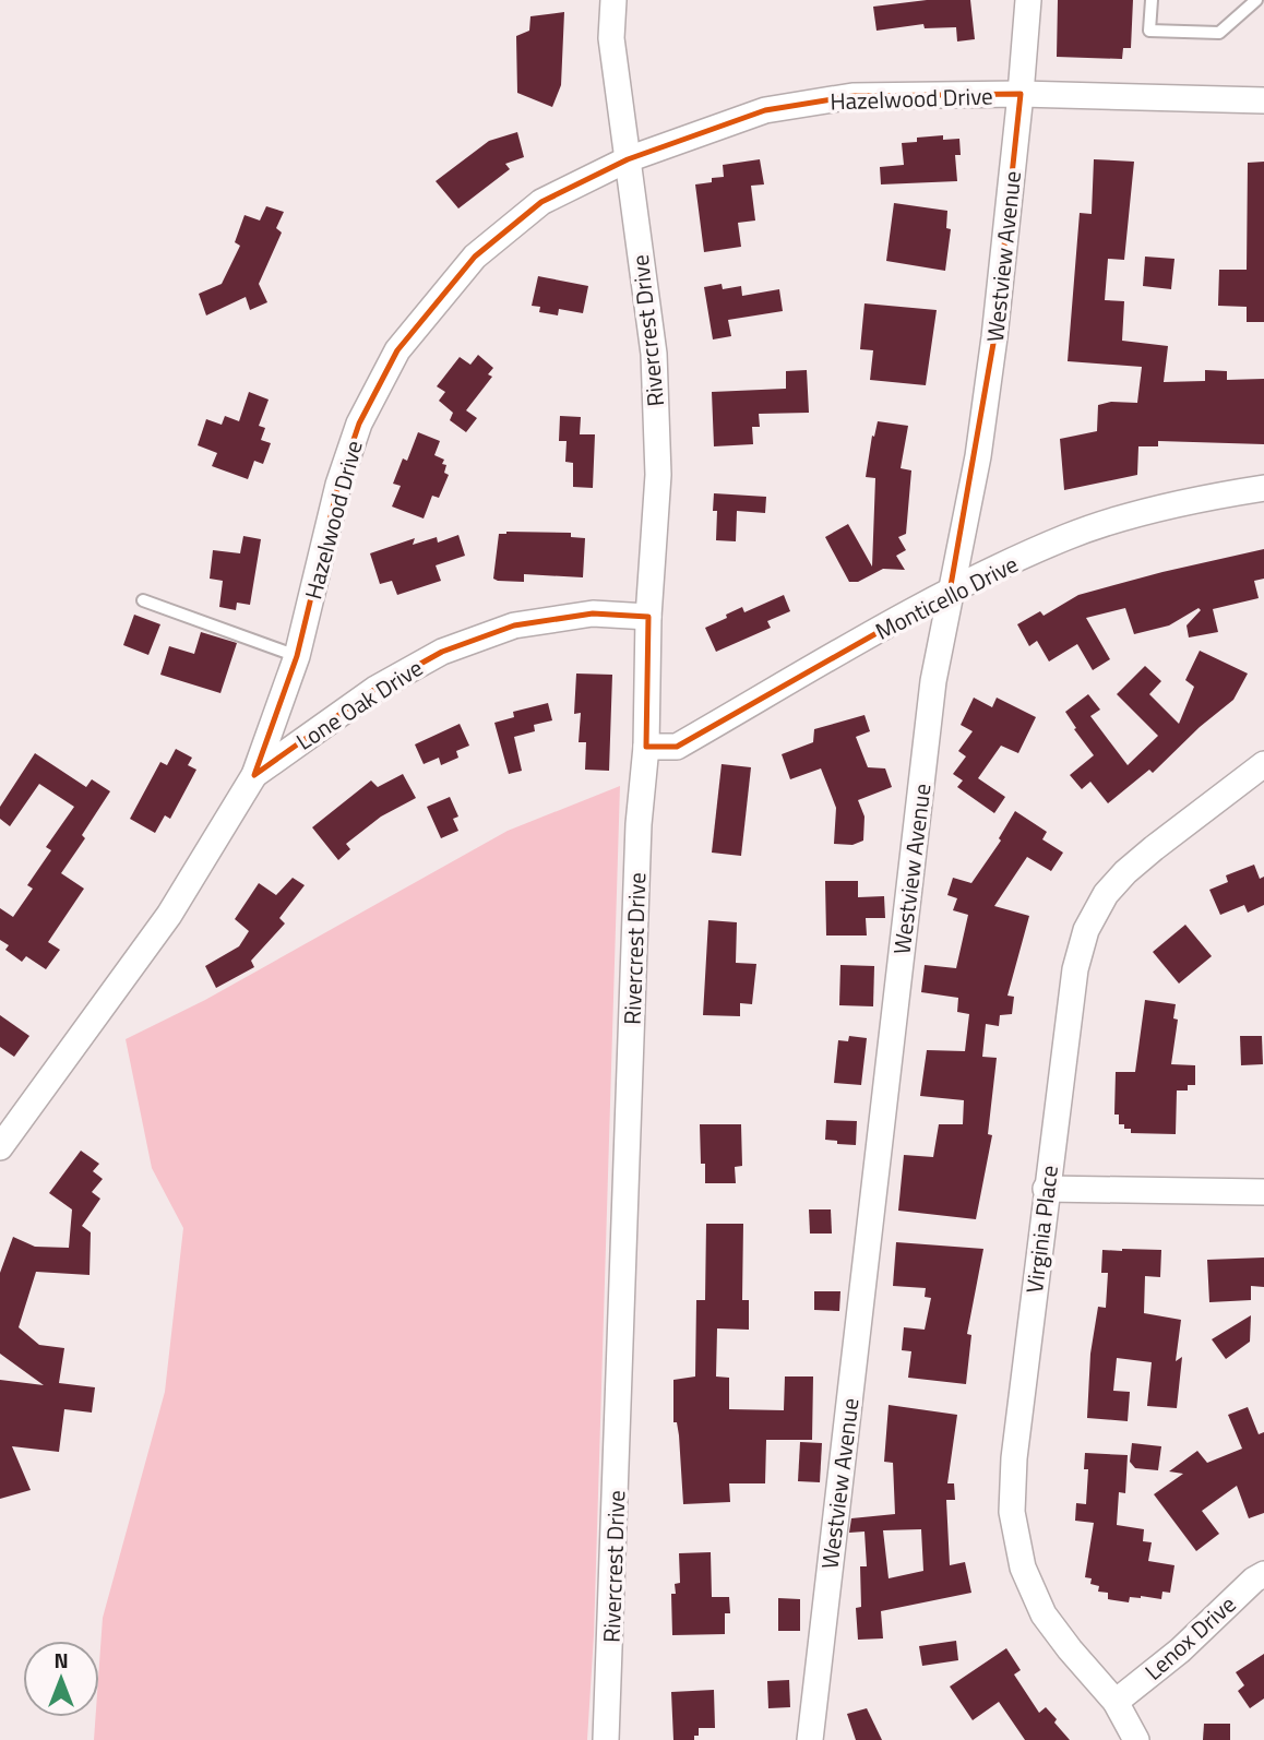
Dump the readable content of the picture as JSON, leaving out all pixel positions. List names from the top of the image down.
{
  "streets": {
    "street": [
      "Hazelwood Drive",
      "Westview Avenue",
      "Rivercrest Drive",
      "Monticello Drive",
      "Lone Oak Drive",
      "Virginia Place",
      "Lenox Drive"
    ]
  },
  "crossings": [
    ["Hazelwood Drive", "Westview Avenue"],
    ["Hazelwood Drive", "Rivercrest Drive"],
    ["Hazelwood Drive", "Lone Oak Drive"],
    ["Westview Avenue", "Monticello Drive"],
    ["Rivercrest Drive", "Monticello Drive"],
    ["Rivercrest Drive", "Lone Oak Drive"],
    ["Virginia Place", "Lenox Drive"]
  ],
  "north": "top"
}
